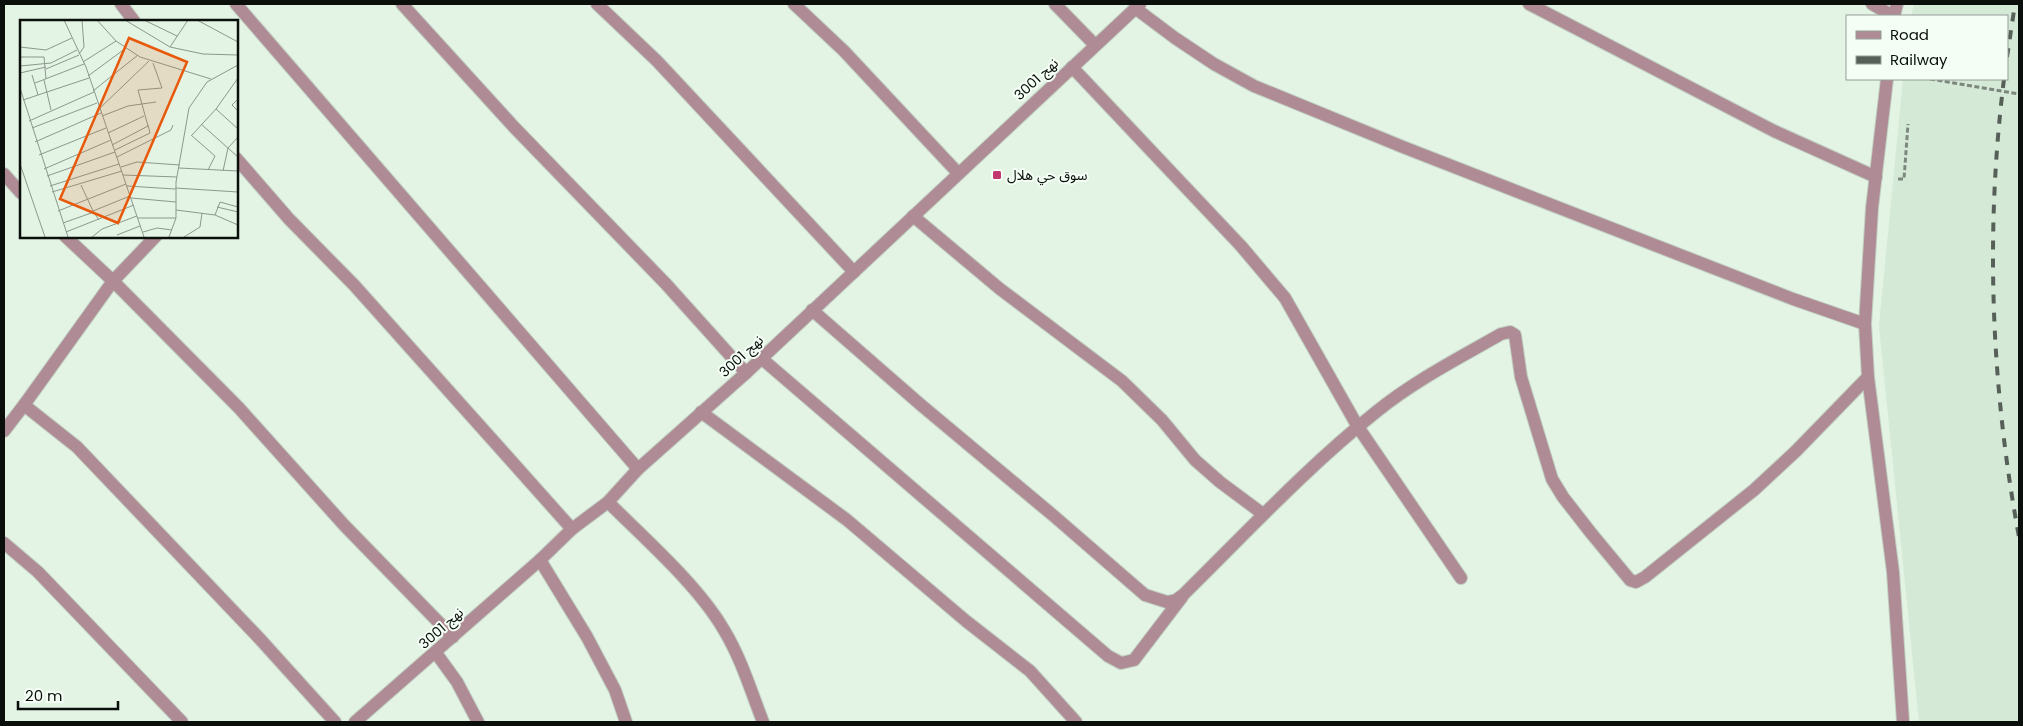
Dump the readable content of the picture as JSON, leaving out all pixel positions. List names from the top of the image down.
{
  "streets": {
    "street": ["نهج 3001"]
  },
  "places": {
    "transit": ["سوق حي هلال"]
  },
  "legend": ["Road", "Railway"],
  "scale_bar": "20 m"
}
